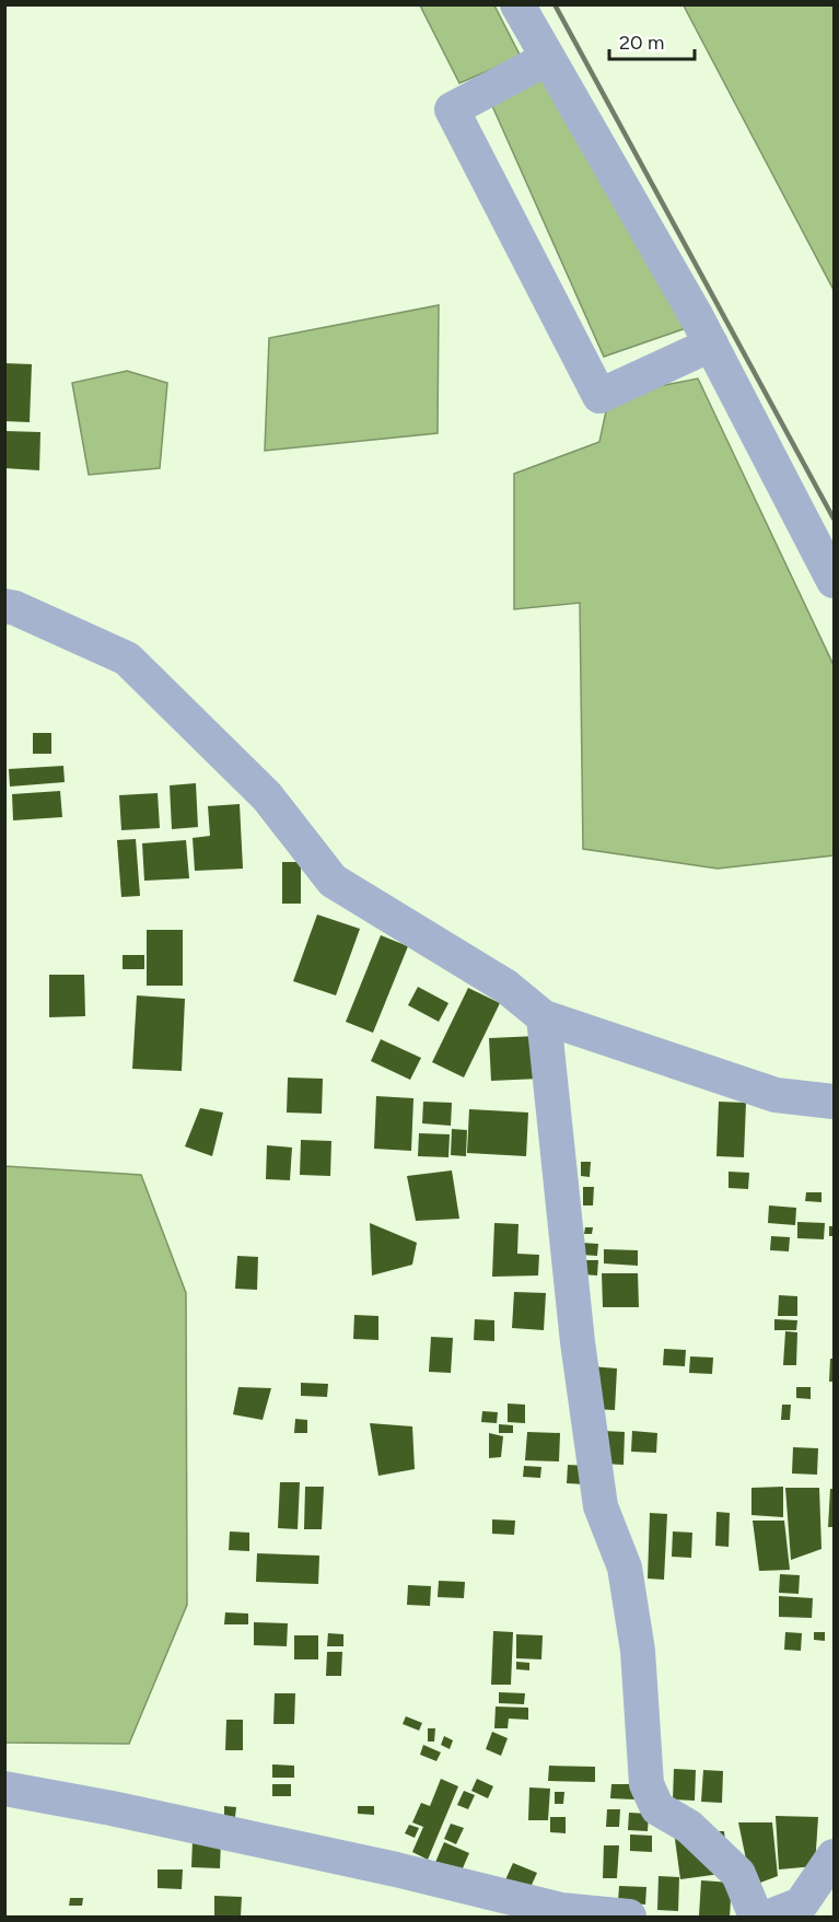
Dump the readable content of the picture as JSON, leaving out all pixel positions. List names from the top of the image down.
{
  "scale_bar": "20 m"
}
